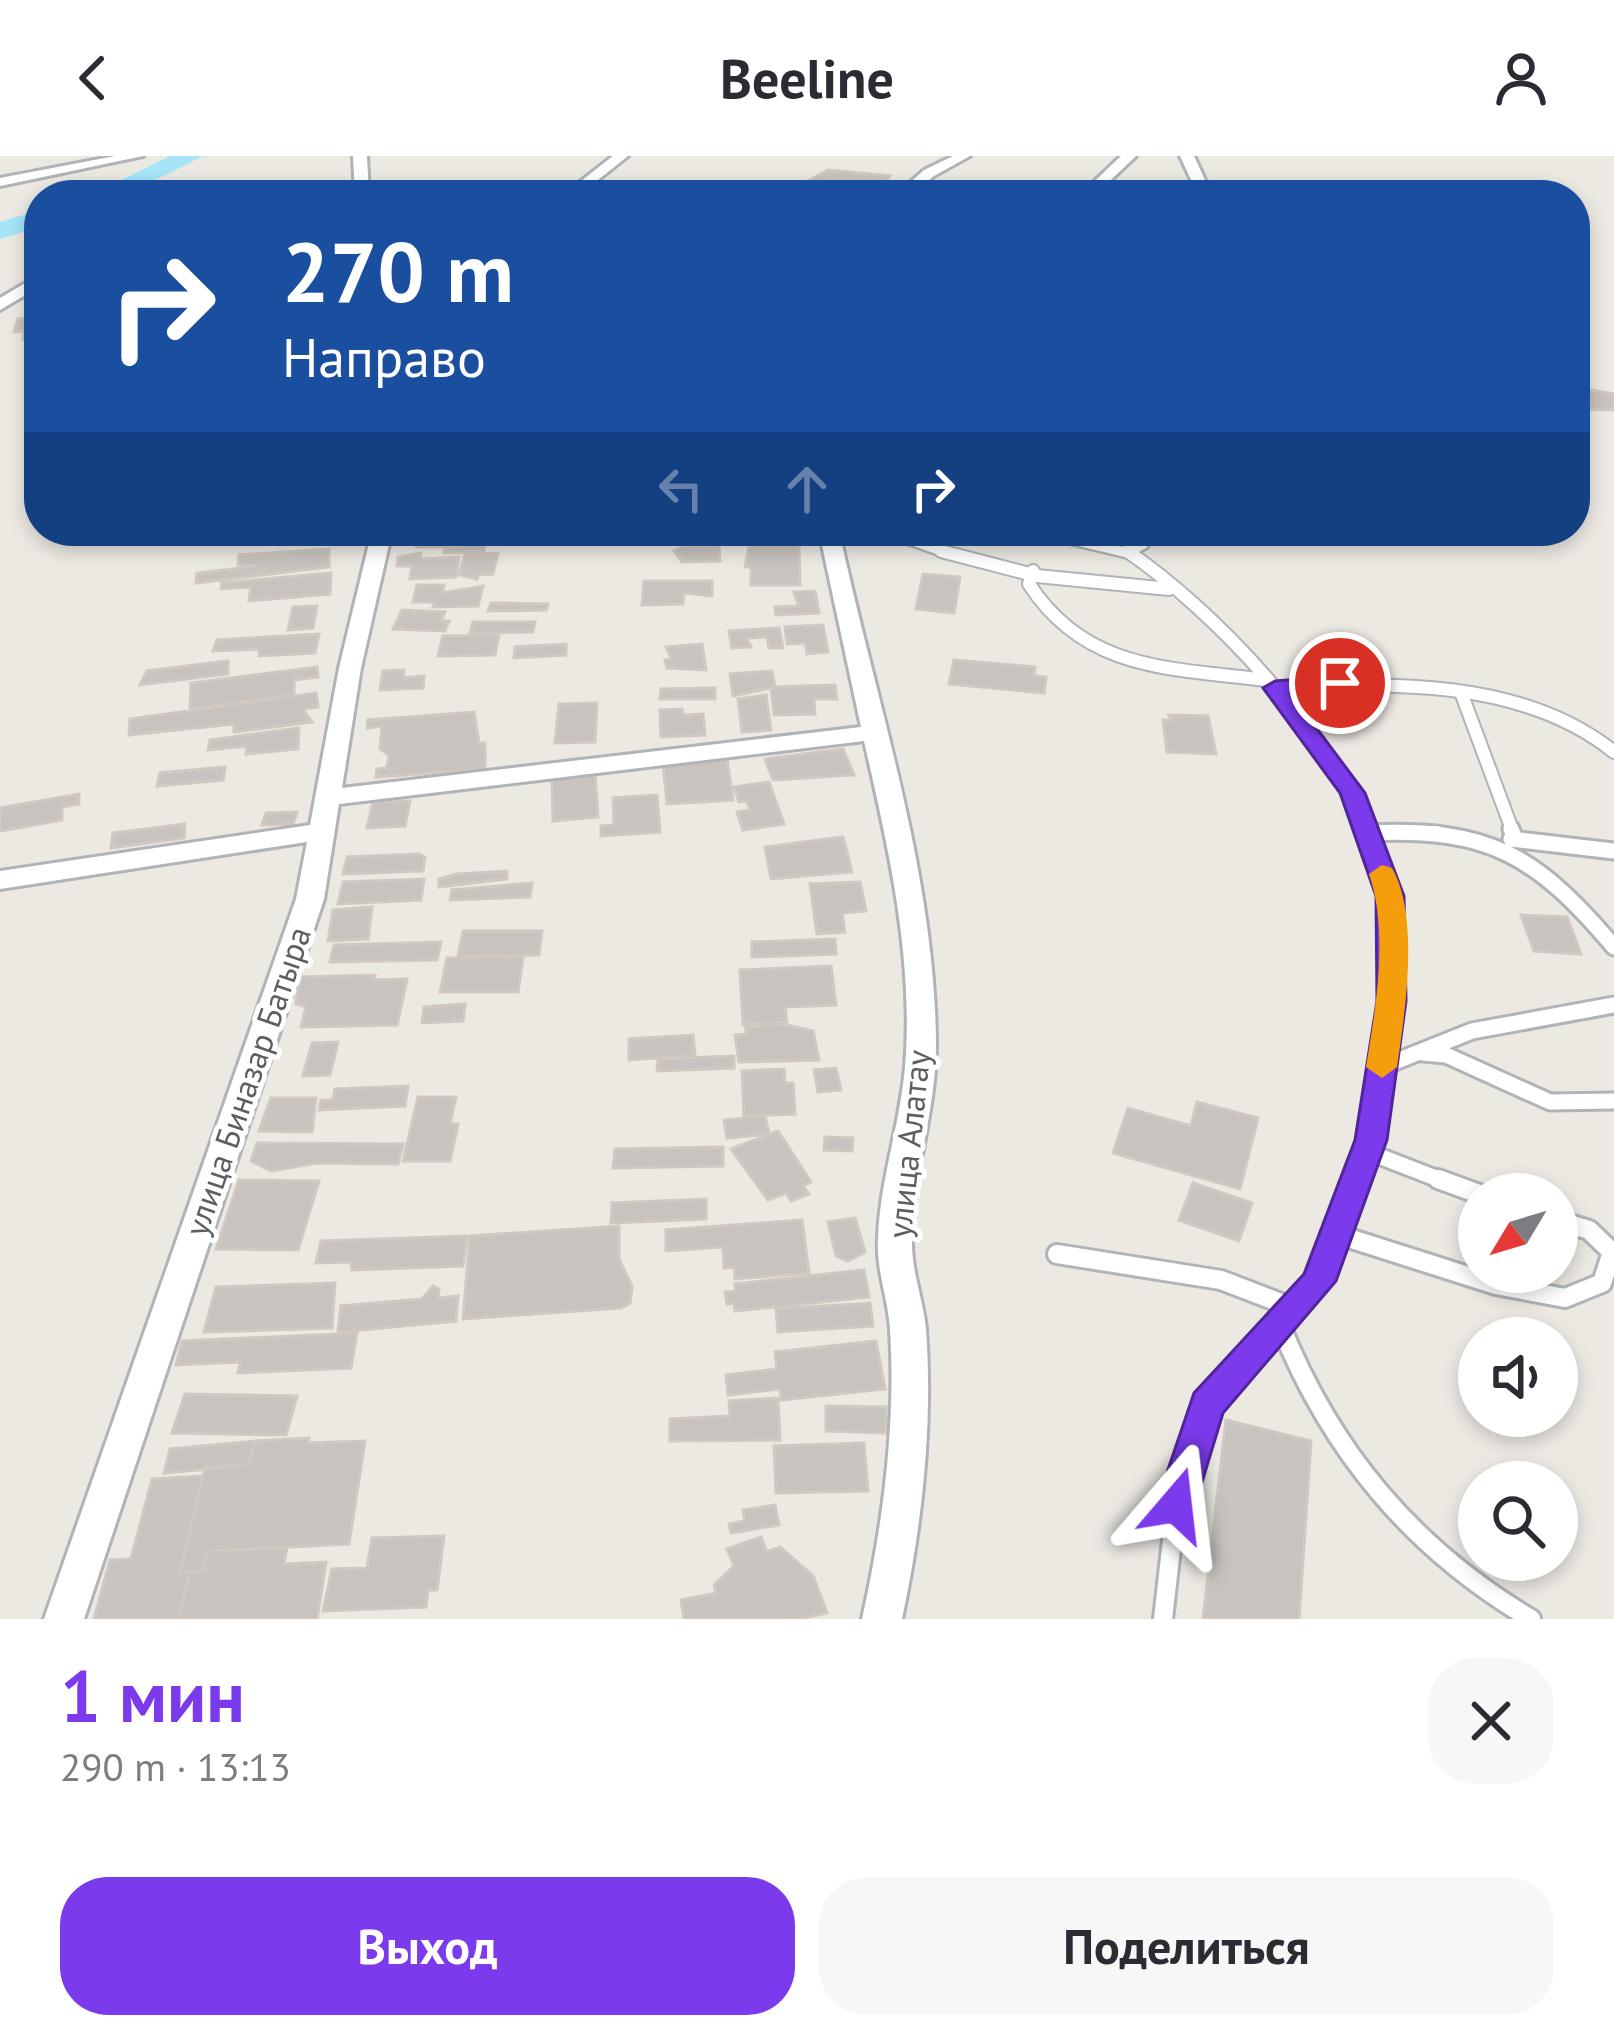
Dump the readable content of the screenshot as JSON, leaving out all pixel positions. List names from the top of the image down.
{
  "streets": {
    "street": ["улица Биназар Батыра", "улица Алатау"]
  },
  "north": "bottom left",
  "page": {
    "header": "Beeline",
    "turn": ["270 m", "Направо"],
    "heading": ["1 мин", "290 m · 13:13"],
    "buttons": ["Выход", "Поделиться"]
  }
}
